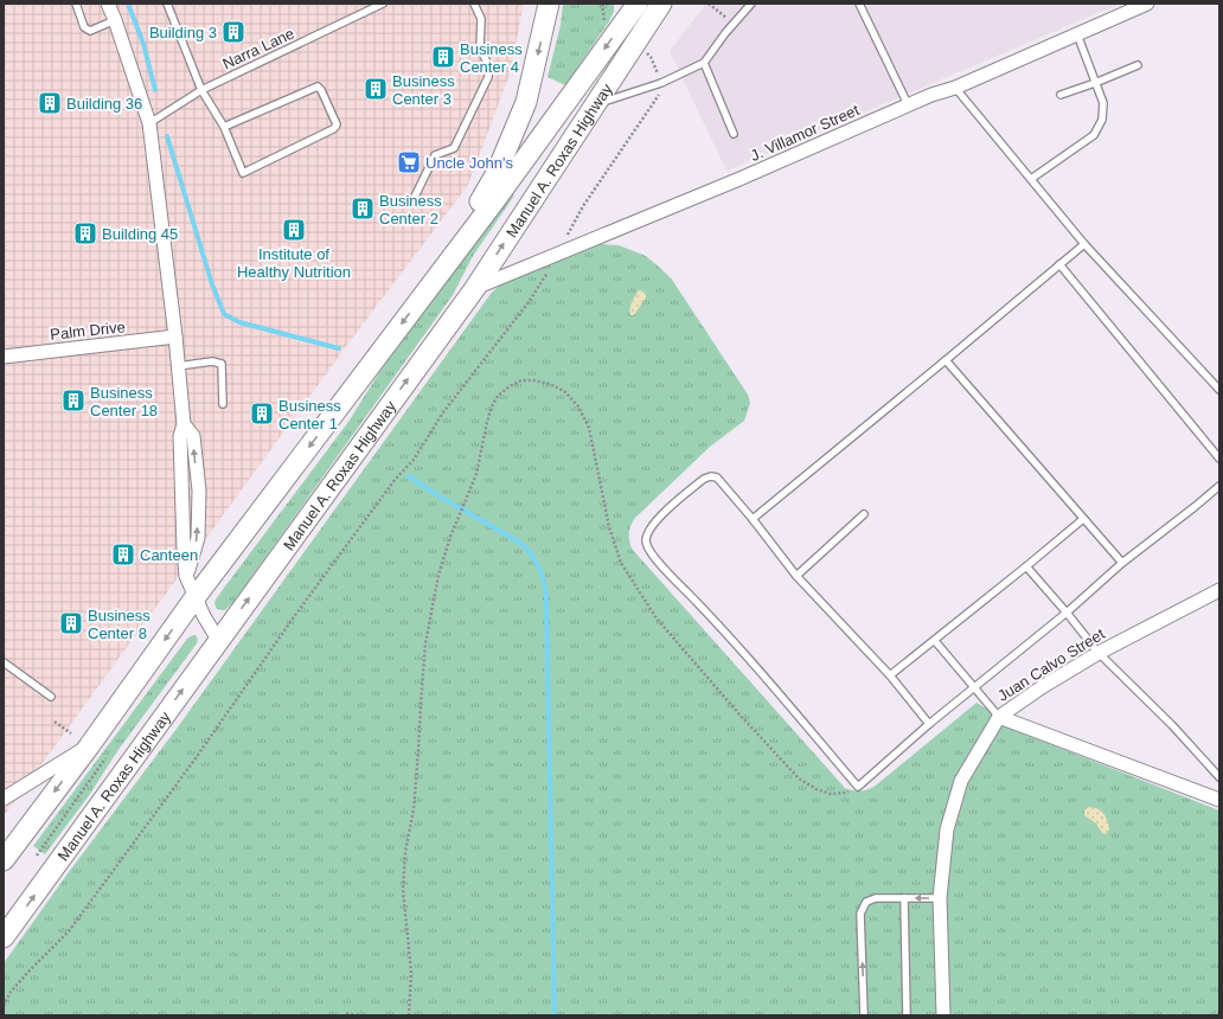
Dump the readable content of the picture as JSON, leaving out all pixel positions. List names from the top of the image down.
{
  "streets": {
    "main road": ["Manuel A. Roxas Highway"],
    "street": ["J. Villamor Street", "Palm Drive", "Juan Calvo Street"],
    "lane": ["Narra Lane"]
  },
  "crossings": [
    ["J. Villamor Street", "Manuel A. Roxas Highway"]
  ],
  "places": {
    "building": [
      "Building 3",
      "Business Center 4",
      "Business Center 3",
      "Building 36",
      "Business Center 2",
      "Institute of Healthy Nutrition",
      "Building 45",
      "Business Center 18",
      "Business Center 1",
      "Canteen",
      "Business Center 8"
    ],
    "supermarket": ["Uncle John's"]
  }
}
